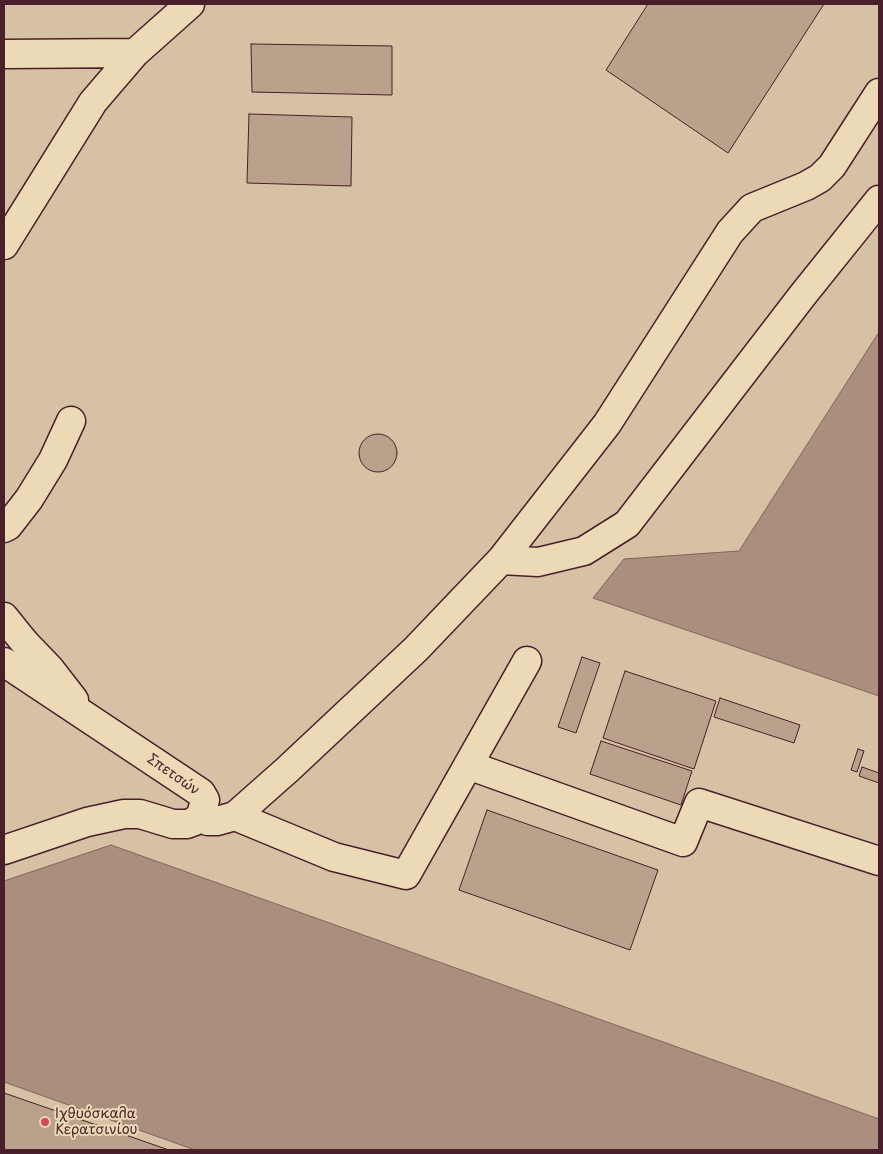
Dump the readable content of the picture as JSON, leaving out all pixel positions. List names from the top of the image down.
{
  "streets": {
    "street": ["Σπετσών"]
  },
  "places": ["Ιχθυόσκαλα Κερατσινίου"]
}
